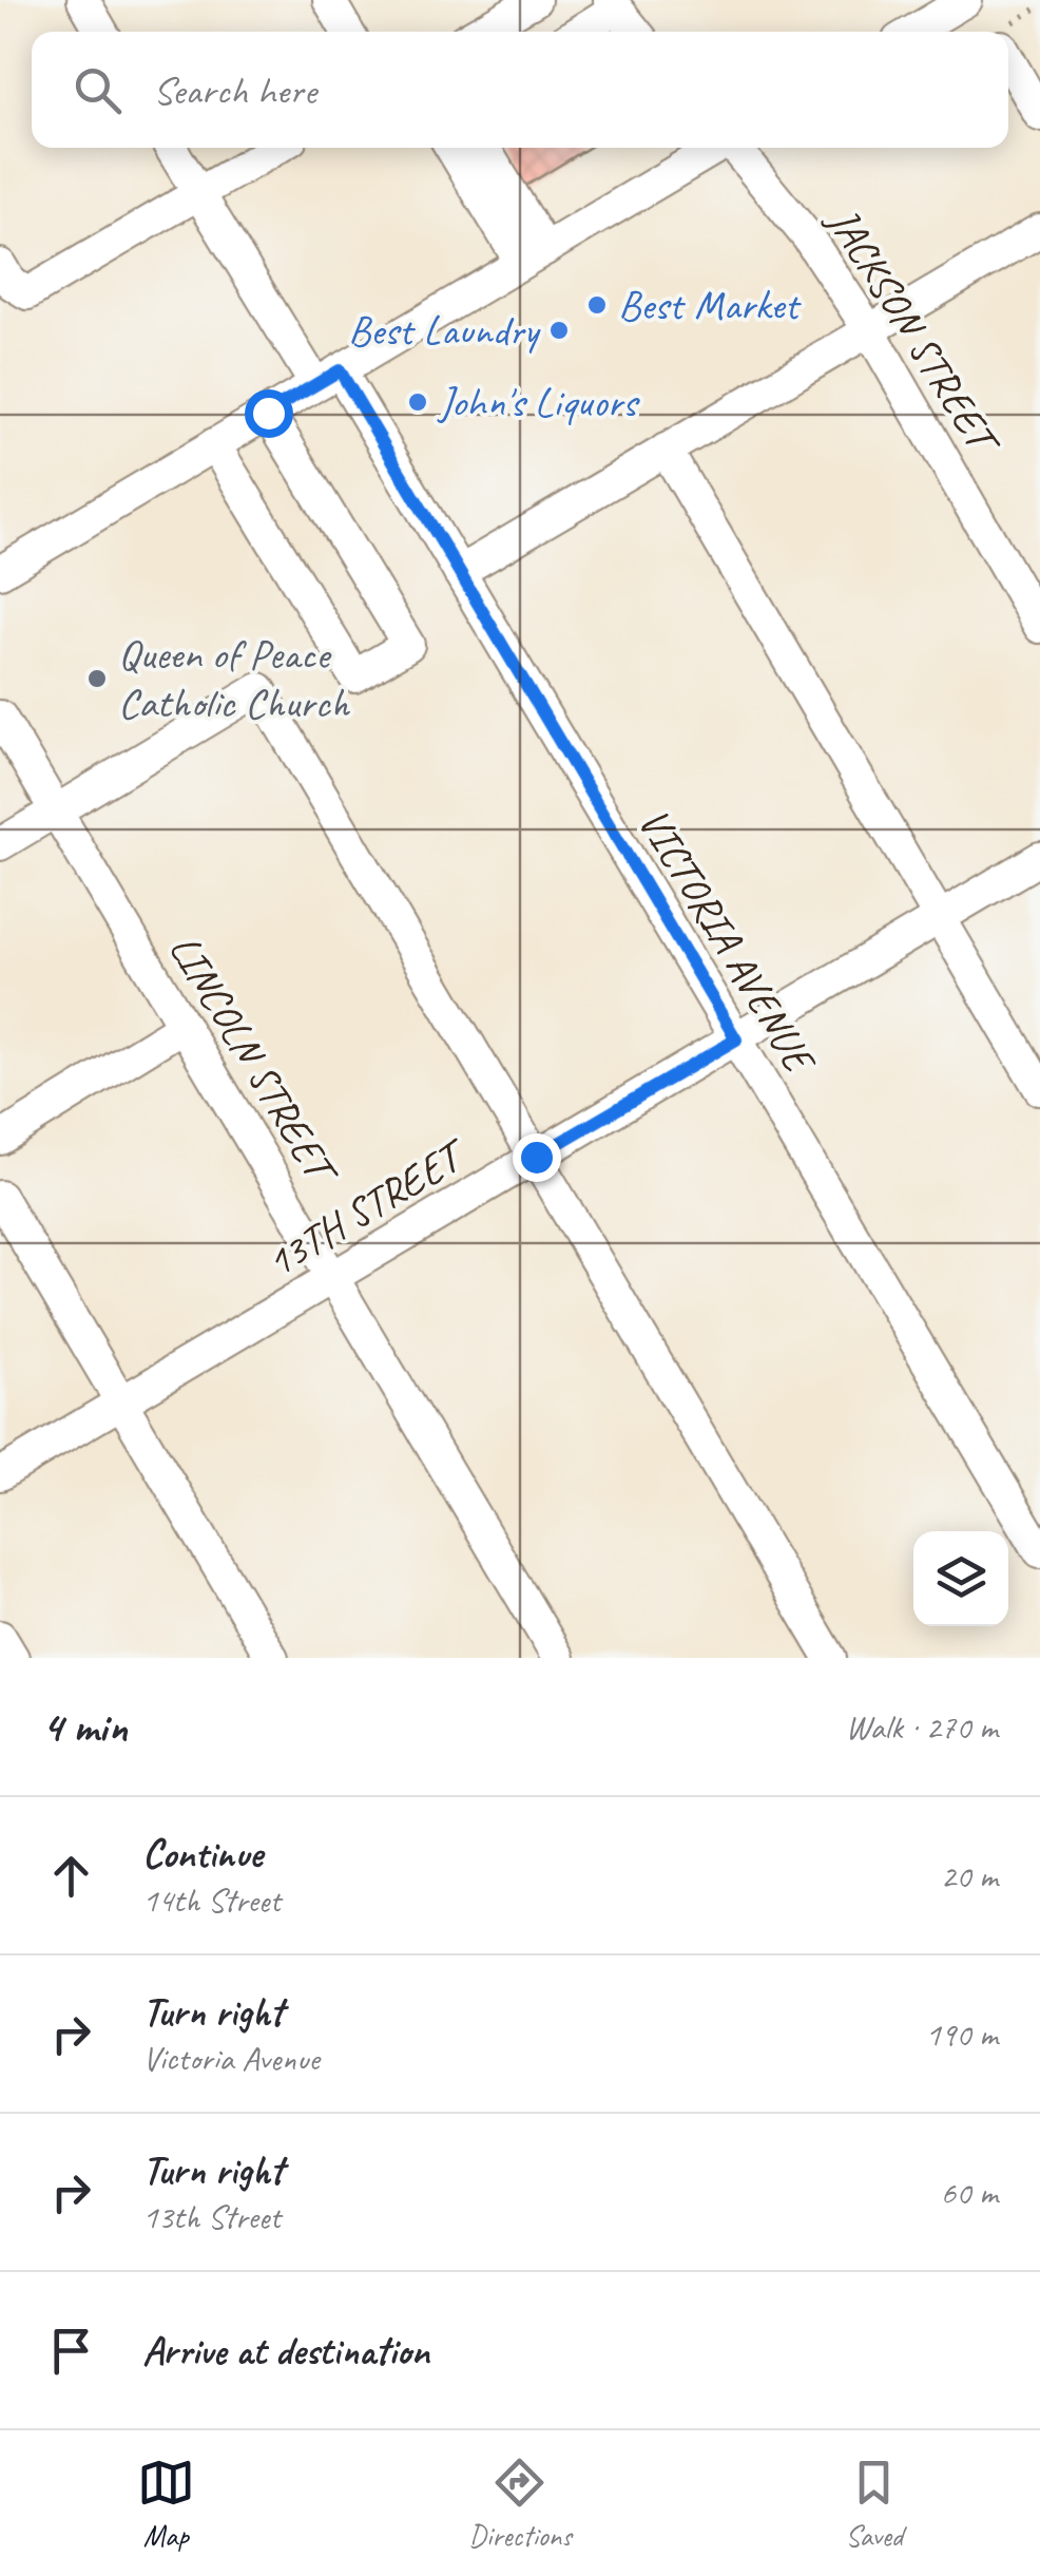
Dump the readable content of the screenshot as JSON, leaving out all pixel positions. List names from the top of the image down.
{
  "streets": {
    "street": [
      "JACKSON STREET",
      "VICTORIA AVENUE",
      "LINCOLN STREET",
      "13TH STREET"
    ]
  },
  "crossings": [
    ["VICTORIA AVENUE", "13TH STREET"],
    ["LINCOLN STREET", "13TH STREET"]
  ],
  "places": [
    "Best Market",
    "Best Laundry",
    "John's Liquors",
    "Queen of Peace Catholic Church"
  ],
  "page": {
    "search": "Search here",
    "heading": ["4 min", "Walk · 270 m"],
    "list": [
      ["Continue", "14th Street", "20 m"],
      ["Turn right", "Victoria Avenue", "190 m"],
      ["Turn right", "13th Street", "60 m"],
      "Arrive at destination"
    ],
    "nav": ["Map", "Directions", "Saved"]
  }
}
